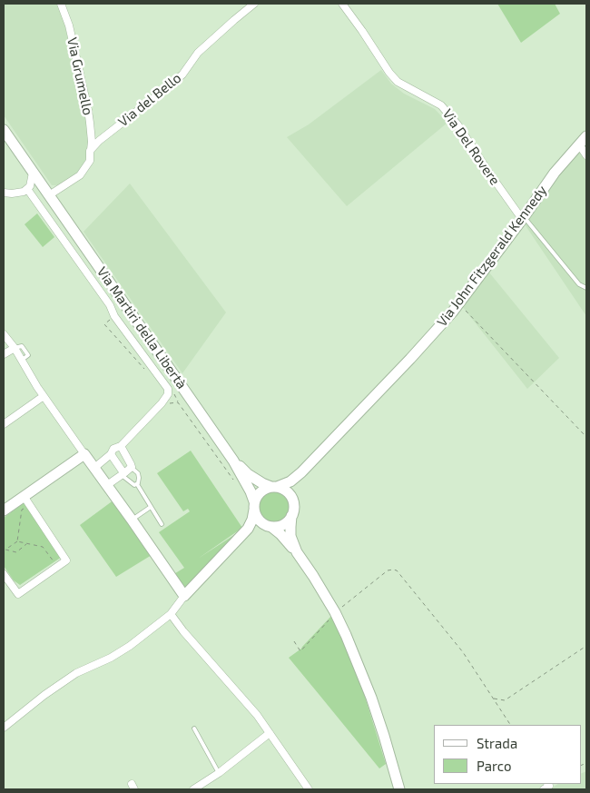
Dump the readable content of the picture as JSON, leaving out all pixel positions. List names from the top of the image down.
{
  "streets": {
    "main road": ["Via John Fitzgerald Kennedy", "Via Martiri della Libertà"],
    "street": ["Via Grumello", "Via del Bello", "Via Del Rovere"]
  },
  "crossings": [
    ["Via Grumello", "Via del Bello"],
    ["Via del Bello", "Via Martiri della Libertà"],
    ["Via Del Rovere", "Via John Fitzgerald Kennedy"],
    ["Via John Fitzgerald Kennedy", "Via Martiri della Libertà"]
  ],
  "legend": ["Strada", "Parco"]
}
